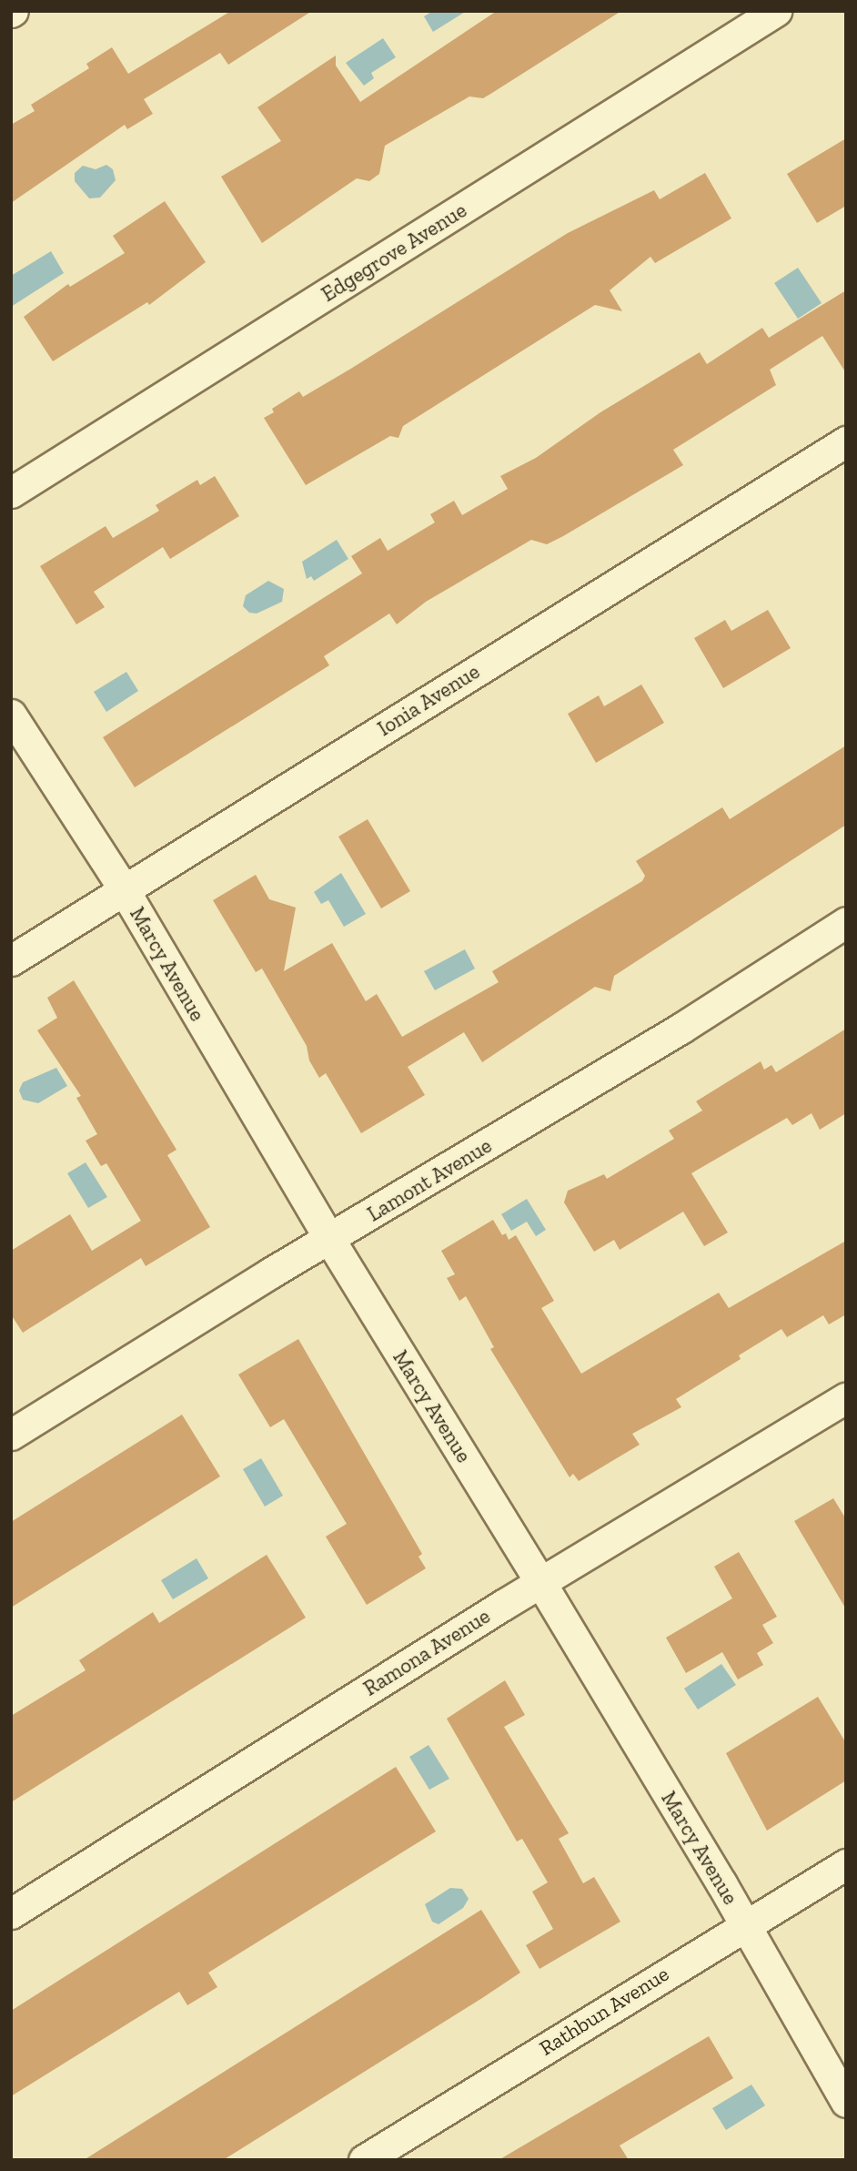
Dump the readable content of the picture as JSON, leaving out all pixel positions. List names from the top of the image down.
{
  "streets": {
    "street": [
      "Edgegrove Avenue",
      "Ionia Avenue",
      "Marcy Avenue",
      "Lamont Avenue",
      "Ramona Avenue",
      "Rathbun Avenue"
    ]
  },
  "crossings": [
    ["Ionia Avenue", "Marcy Avenue"],
    ["Marcy Avenue", "Lamont Avenue"],
    ["Marcy Avenue", "Ramona Avenue"],
    ["Marcy Avenue", "Rathbun Avenue"]
  ]
}
